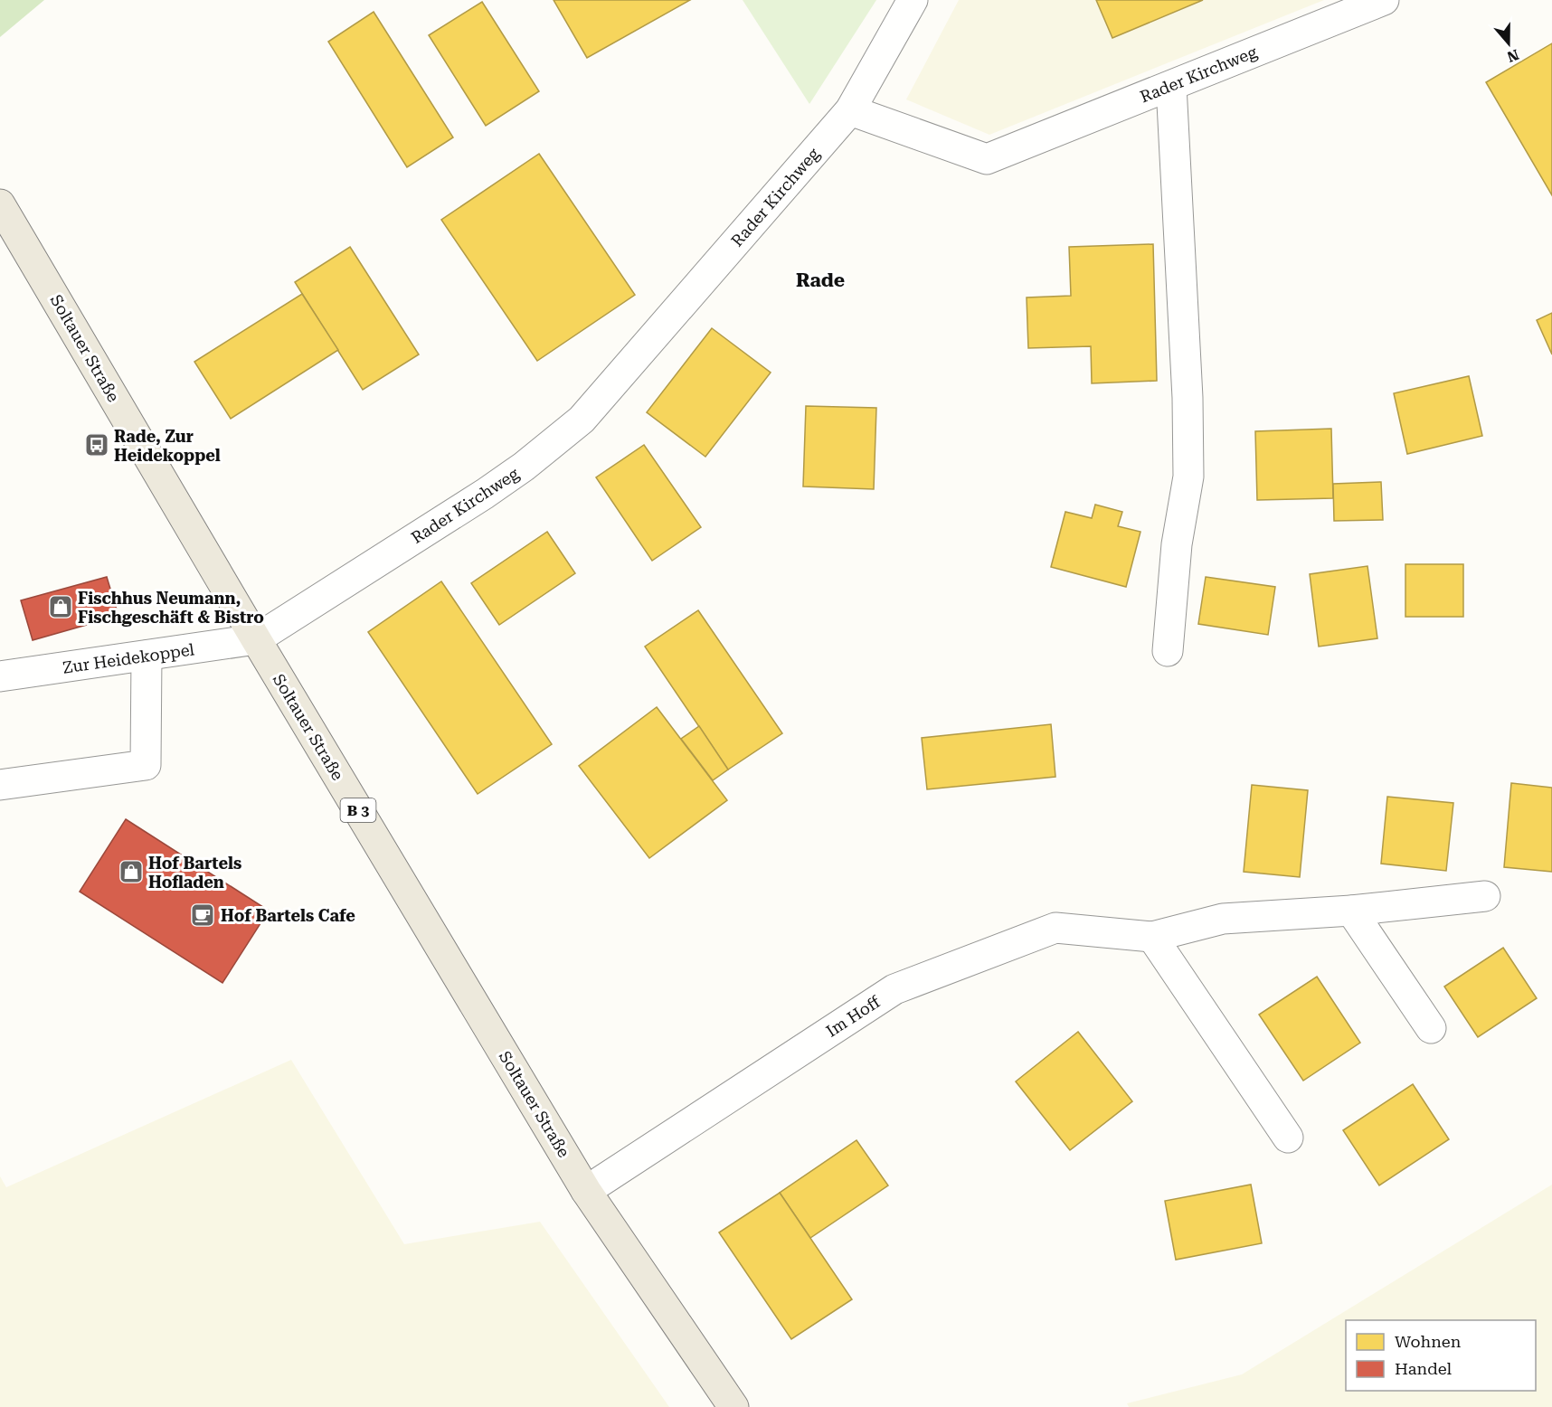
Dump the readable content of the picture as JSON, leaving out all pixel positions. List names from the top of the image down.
{
  "streets": {
    "main road": ["Soltauer Straße", "B 3"],
    "street": ["Rader Kirchweg", "Zur Heidekoppel", "Im Hoff"]
  },
  "crossings": [
    ["Rader Kirchweg", "Soltauer Straße"],
    ["Rader Kirchweg", "Zur Heidekoppel"],
    ["Soltauer Straße", "Zur Heidekoppel"],
    ["Soltauer Straße", "Im Hoff"]
  ],
  "districts": ["Rade"],
  "places": {
    "bus stop": ["Rade, Zur Heidekoppel"],
    "shop": ["Fischhus Neumann, Fischgeschäft & Bistro", "Hof Bartels Hofladen"],
    "cafe": ["Hof Bartels Cafe"]
  },
  "legend": ["Wohnen", "Handel"],
  "north": "bottom"
}
